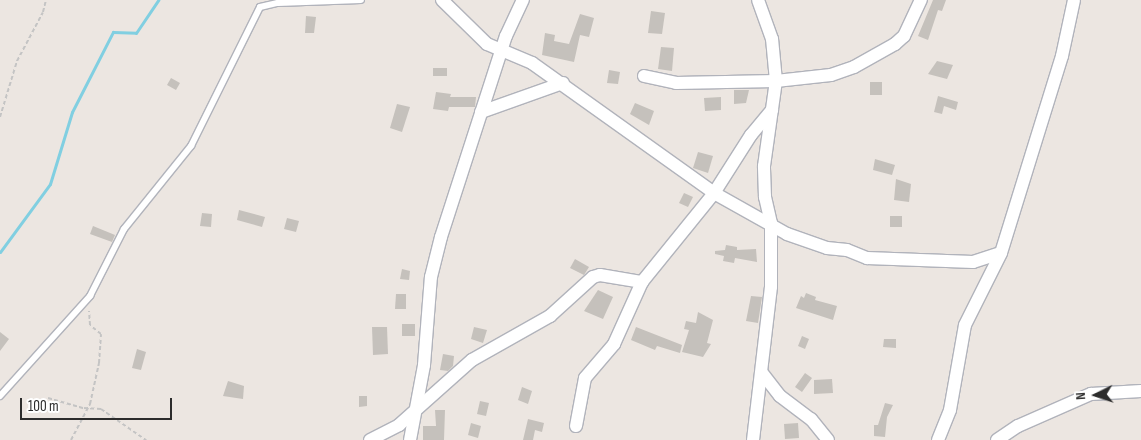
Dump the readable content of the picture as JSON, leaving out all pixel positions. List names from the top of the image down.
{
  "scale_bar": "100 m",
  "north": "left"
}
